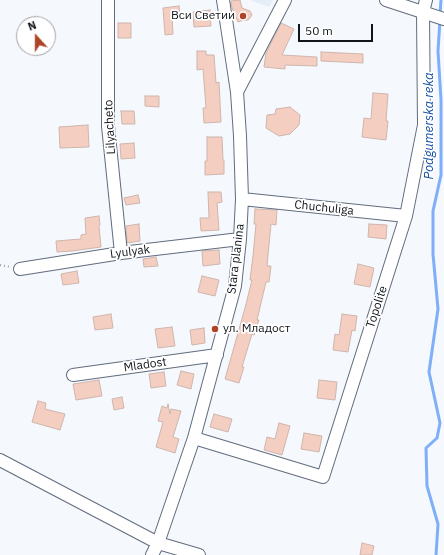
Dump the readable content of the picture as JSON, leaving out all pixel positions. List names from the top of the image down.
{
  "streets": {
    "street": [
      "Lilyacheto",
      "Chuchuliga",
      "Lyulyak",
      "Stara planina",
      "Topolite",
      "Mladost"
    ]
  },
  "crossings": [
    ["Lilyacheto", "Lyulyak"],
    ["Chuchuliga", "Stara planina"],
    ["Chuchuliga", "Topolite"],
    ["Lyulyak", "Stara planina"],
    ["Stara planina", "Topolite"],
    ["Stara planina", "Mladost"]
  ],
  "water": ["Podgumerska reka"],
  "places": ["Вси Светии", "ул. Младост"],
  "scale_bar": "50 m",
  "north": "top"
}
